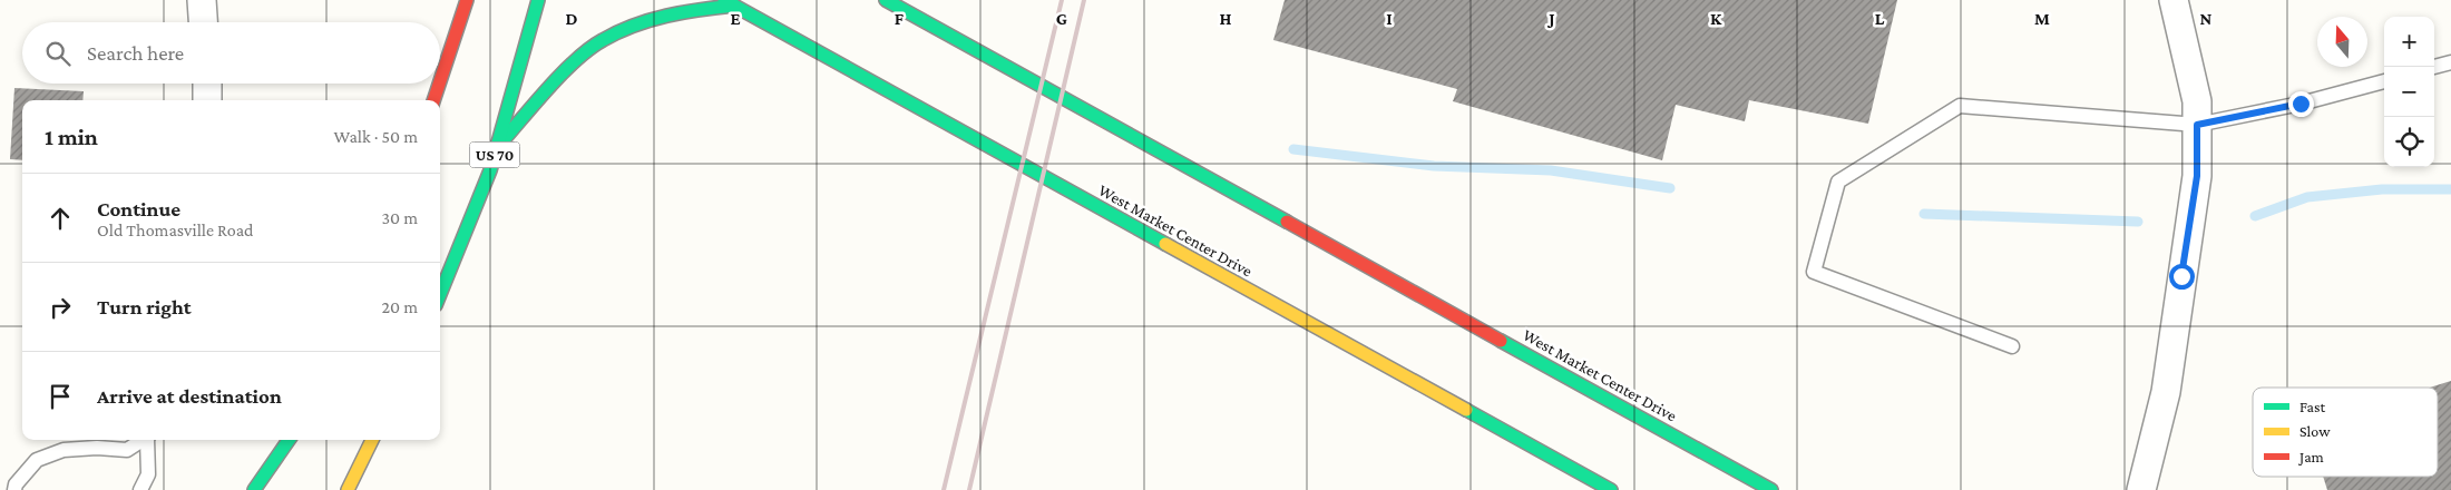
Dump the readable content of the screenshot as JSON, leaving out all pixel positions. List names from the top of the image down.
{
  "streets": {
    "main road": ["US 70", "West Market Center Drive"]
  },
  "legend": ["Fast", "Slow", "Jam"],
  "north": "top",
  "page": {
    "map_buttons": ["+", "−"],
    "search": "Search here",
    "heading": ["1 min", "Walk · 50 m"],
    "list": [
      ["Continue", "Old Thomasville Road", "30 m"],
      ["Turn right", "20 m"],
      "Arrive at destination"
    ]
  },
  "grid": {
    "columns": [
      "D",
      "E",
      "F",
      "G",
      "H",
      "I",
      "J",
      "K",
      "L",
      "M",
      "N"
    ]
  }
}
